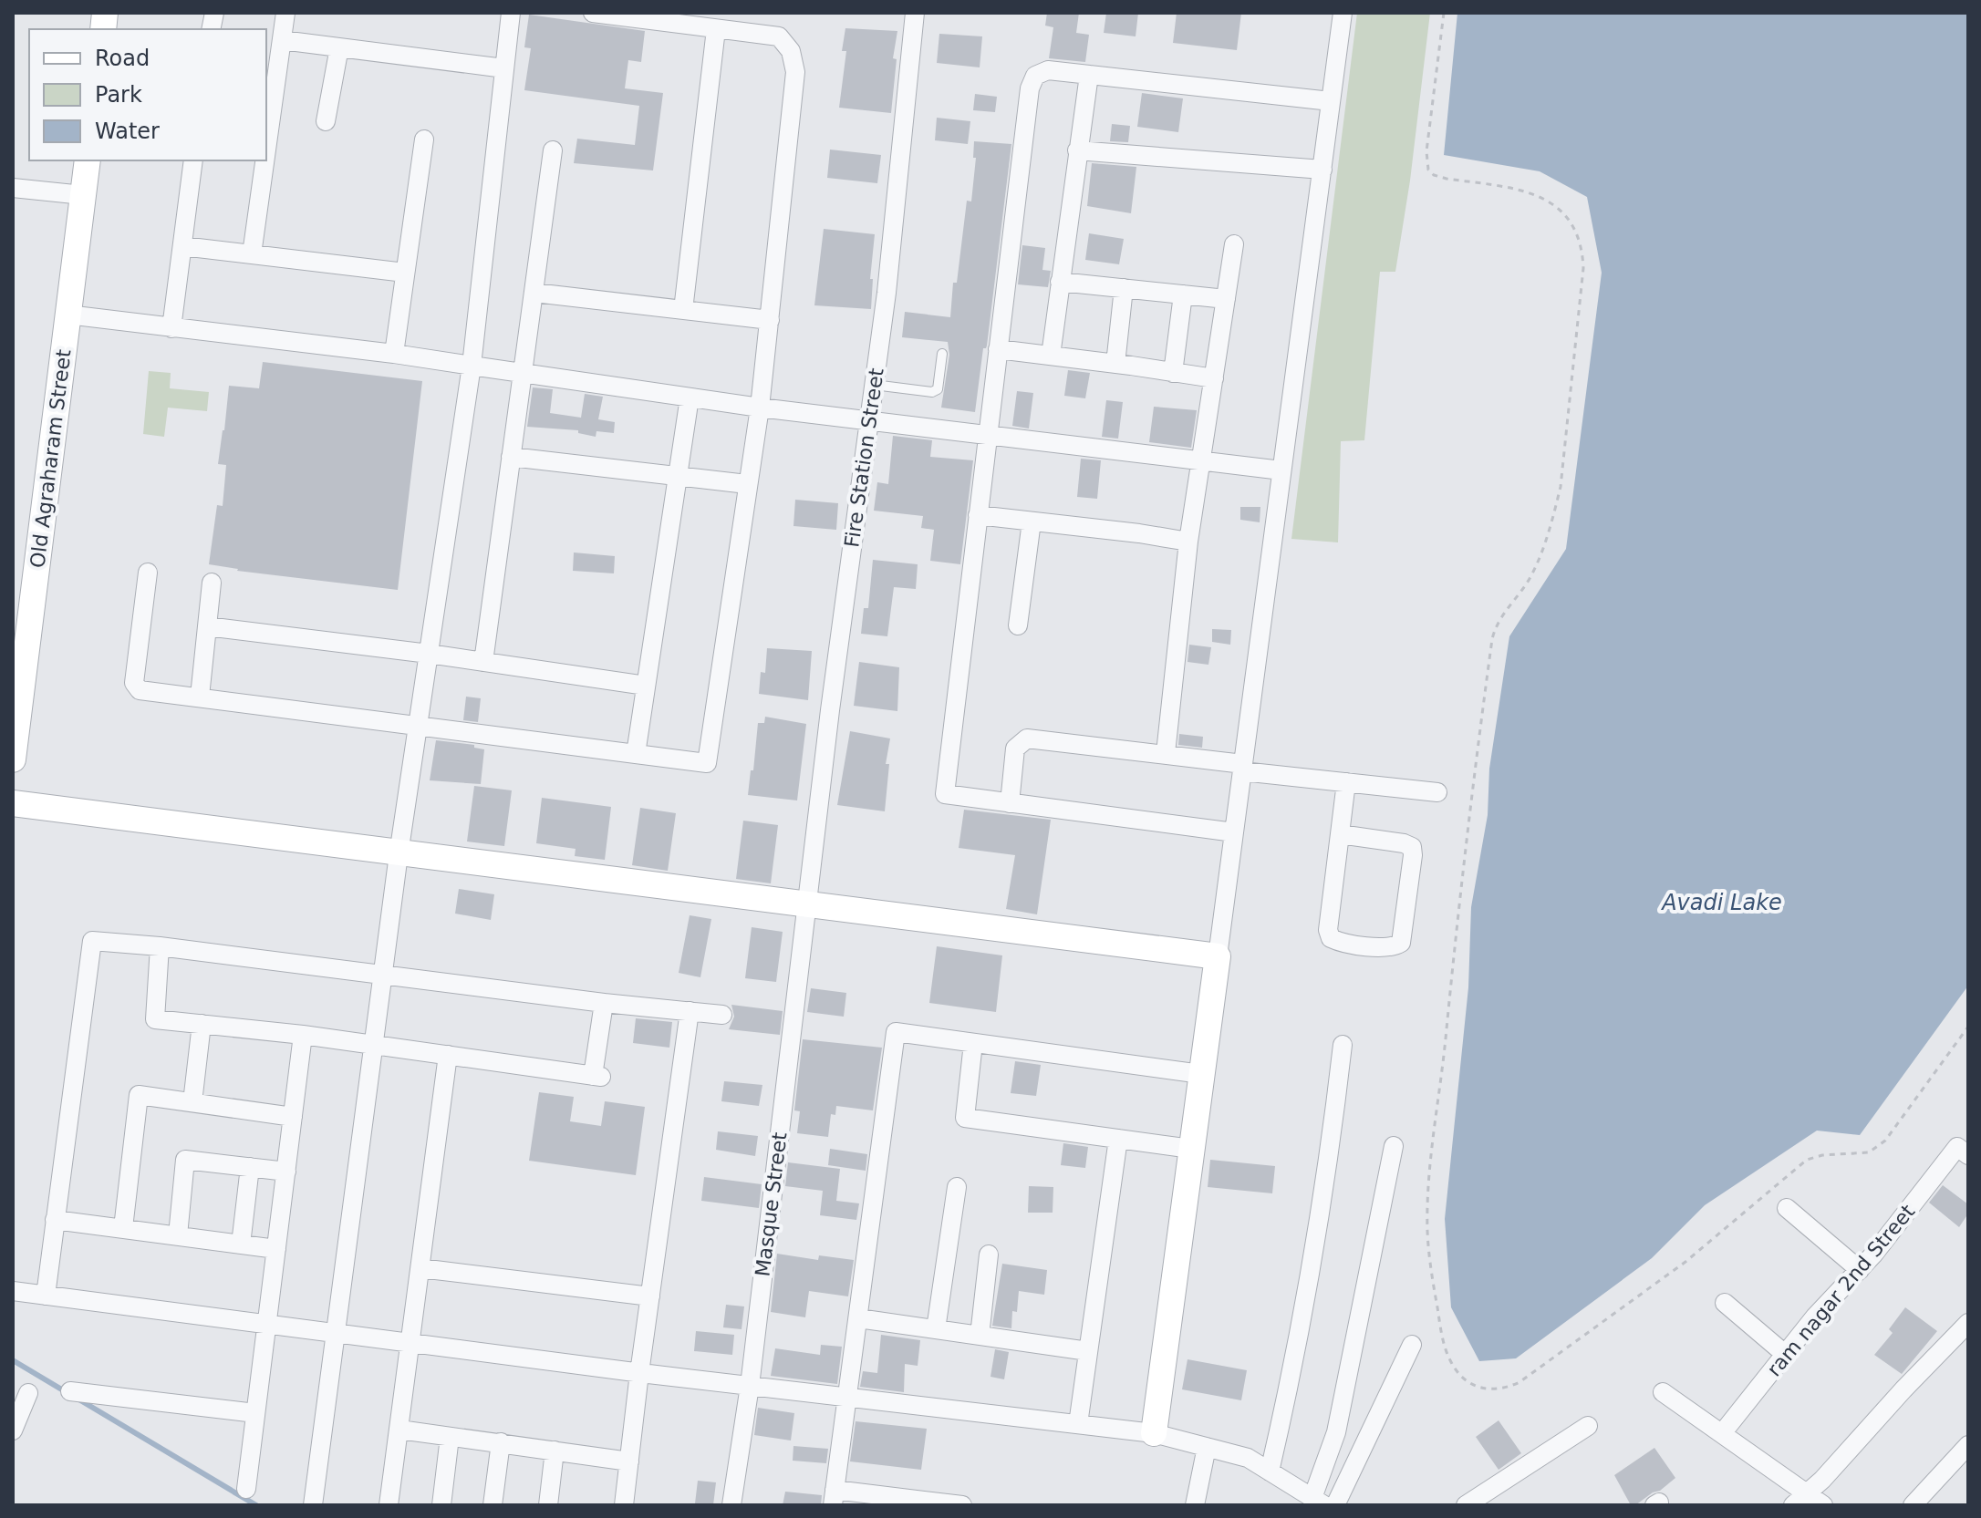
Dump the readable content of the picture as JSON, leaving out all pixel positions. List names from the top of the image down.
{
  "streets": {
    "street": [
      "Fire Station Street",
      "Old Agraharam Street",
      "Masque Street",
      "ram nagar 2nd Street"
    ]
  },
  "crossings": [
    ["Fire Station Street", "Masque Street"]
  ],
  "water": ["Avadi Lake"],
  "legend": ["Road", "Park", "Water"]
}
